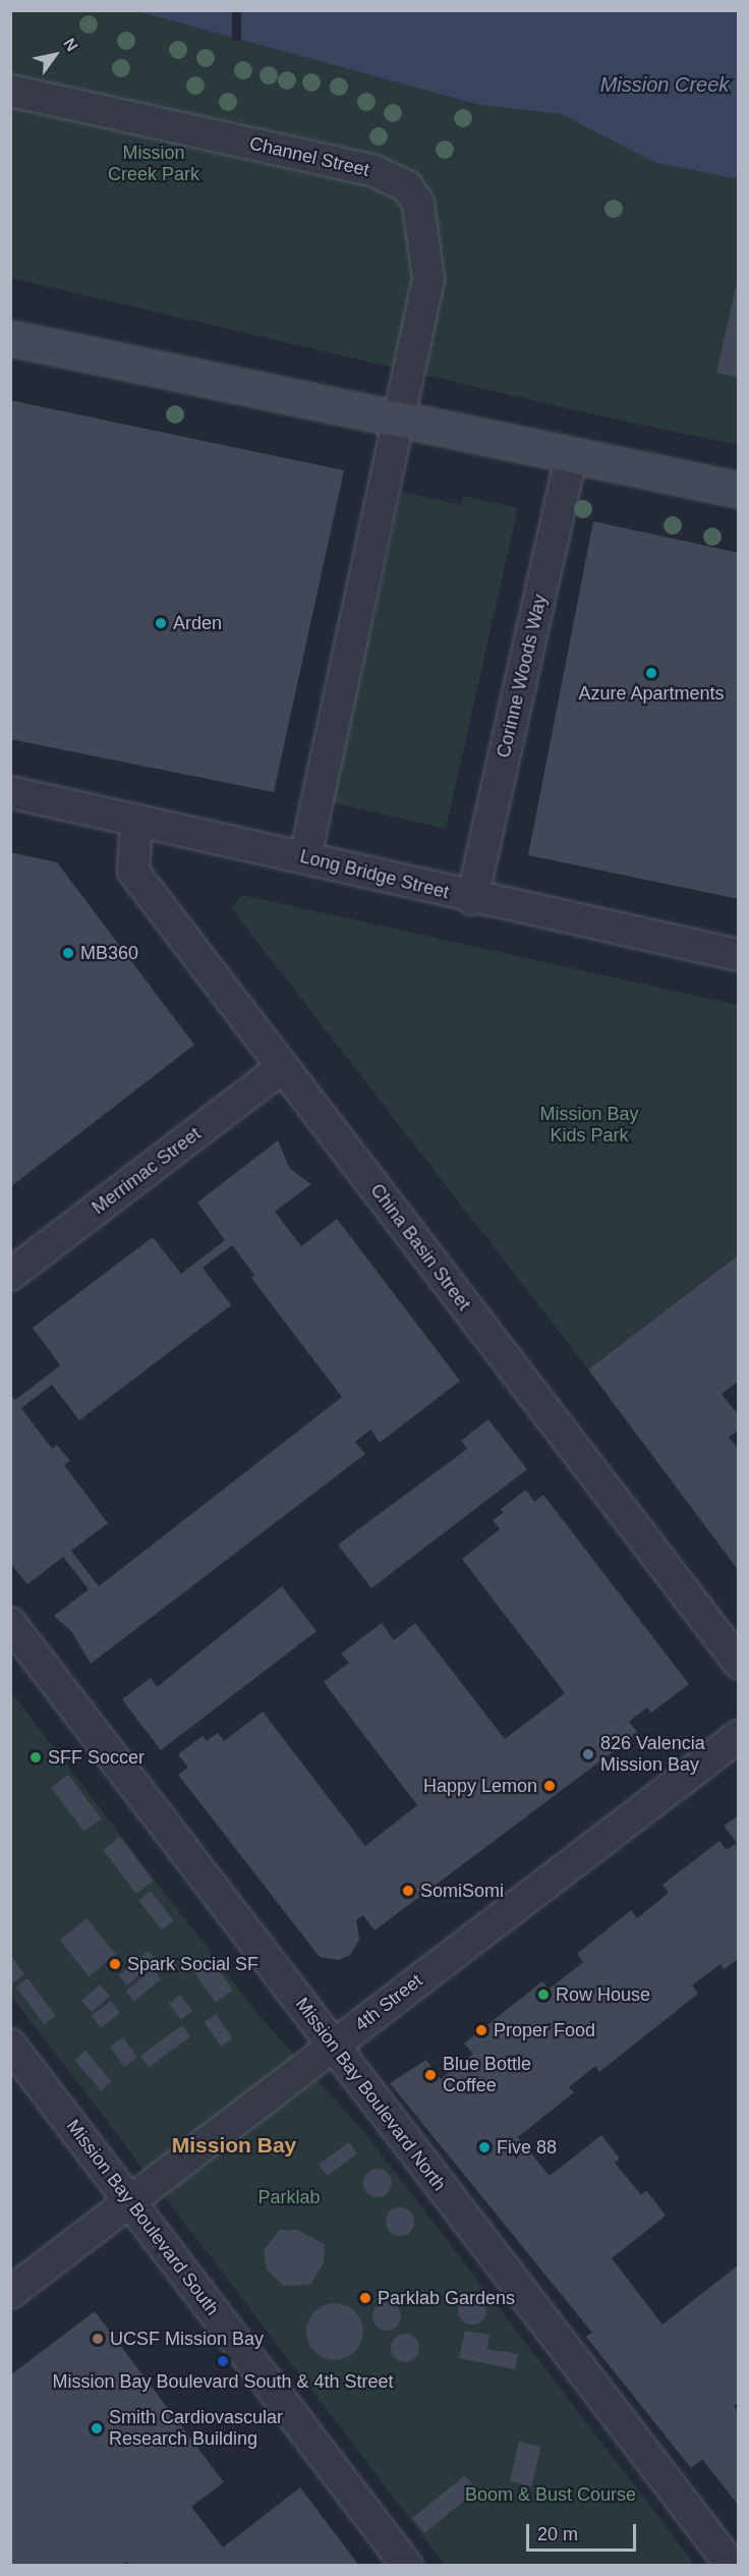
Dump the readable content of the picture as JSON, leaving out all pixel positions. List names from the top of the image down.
{
  "streets": {
    "street": [
      "Channel Street",
      "Corinne Woods Way",
      "Long Bridge Street",
      "Merrimac Street",
      "China Basin Street",
      "4th Street",
      "Mission Bay Boulevard North",
      "Mission Bay Boulevard South"
    ]
  },
  "crossings": [
    ["Corinne Woods Way", "Long Bridge Street"],
    ["Long Bridge Street", "China Basin Street"],
    ["Merrimac Street", "China Basin Street"],
    ["4th Street", "Mission Bay Boulevard North"],
    ["4th Street", "Mission Bay Boulevard South"]
  ],
  "districts": ["Mission Bay"],
  "water": ["Mission Creek"],
  "parks": [
    "Mission Creek Park",
    "Mission Bay Kids Park",
    "Parklab",
    "Boom & Bust Course"
  ],
  "places": [
    "Arden",
    "Azure Apartments",
    "MB360",
    "826 Valencia Mission Bay",
    "SFF Soccer",
    "Happy Lemon",
    "SomiSomi",
    "Spark Social SF",
    "Row House",
    "Proper Food",
    "Blue Bottle Coffee",
    "Five 88",
    "Parklab Gardens",
    "UCSF Mission Bay",
    "Mission Bay Boulevard South & 4th Street",
    "Smith Cardiovascular Research Building"
  ],
  "scale_bar": "20 m",
  "north": "top right"
}
